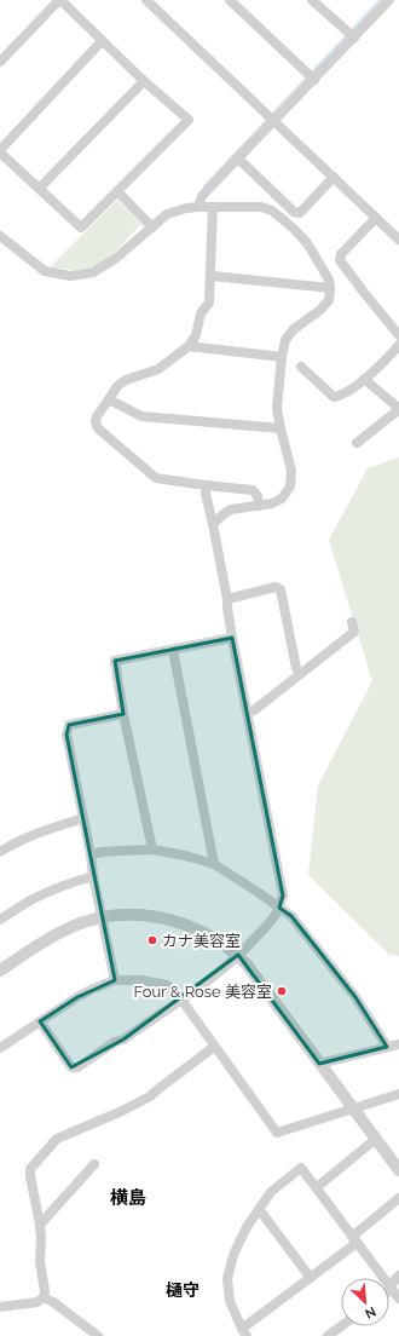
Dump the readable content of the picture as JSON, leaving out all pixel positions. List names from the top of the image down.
{
  "districts": ["横島", "樋守"],
  "places": ["カナ美容室", "Four & Rose 美容室"],
  "north": "bottom right"
}
